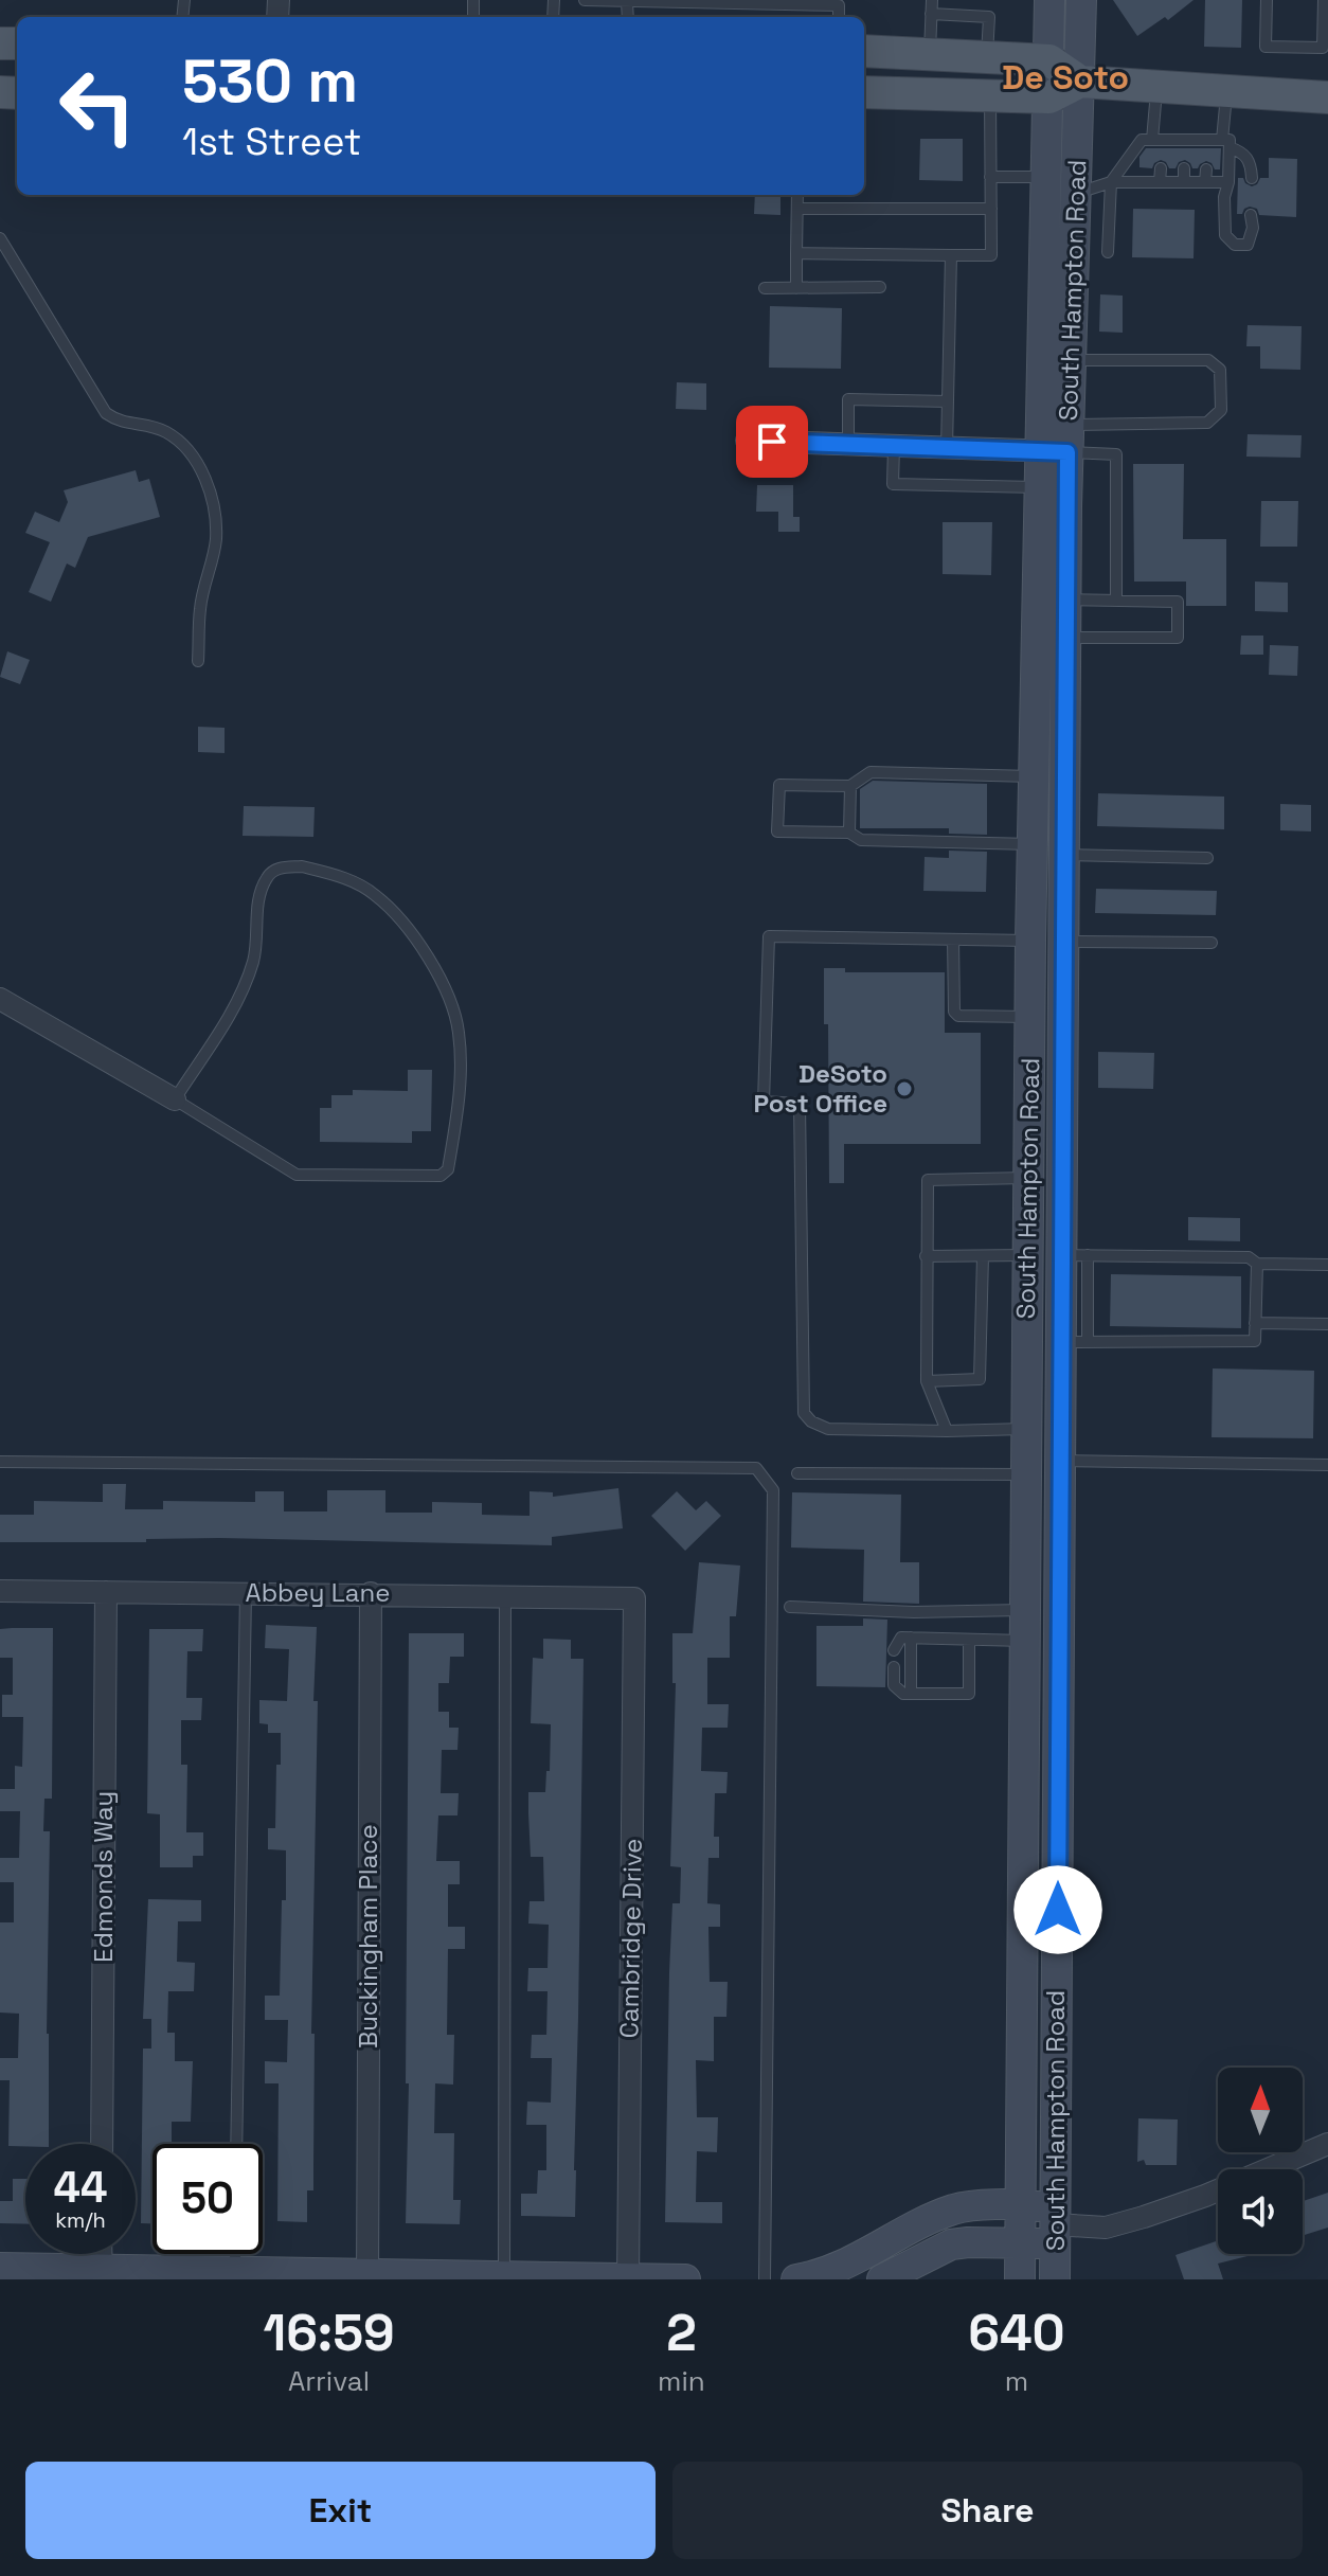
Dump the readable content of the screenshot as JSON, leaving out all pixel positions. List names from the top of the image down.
{
  "streets": {
    "main road": ["South Hampton Road"],
    "street": [
      "Abbey Lane",
      "Edmonds Way",
      "Buckingham Place",
      "Cambridge Drive"
    ]
  },
  "crossings": [
    ["Abbey Lane", "Edmonds Way"],
    ["Abbey Lane", "Buckingham Place"],
    ["Abbey Lane", "Cambridge Drive"]
  ],
  "districts": ["De Soto"],
  "places": ["DeSoto Post Office"],
  "north": "top",
  "page": {
    "turn": ["530 m", "1st Street"],
    "speed": "44 km/h",
    "limit": "50",
    "eta": [
      "16:59",
      "Arrival",
      "2",
      "min",
      "640",
      "m"
    ],
    "buttons": ["Exit", "Share"]
  }
}
